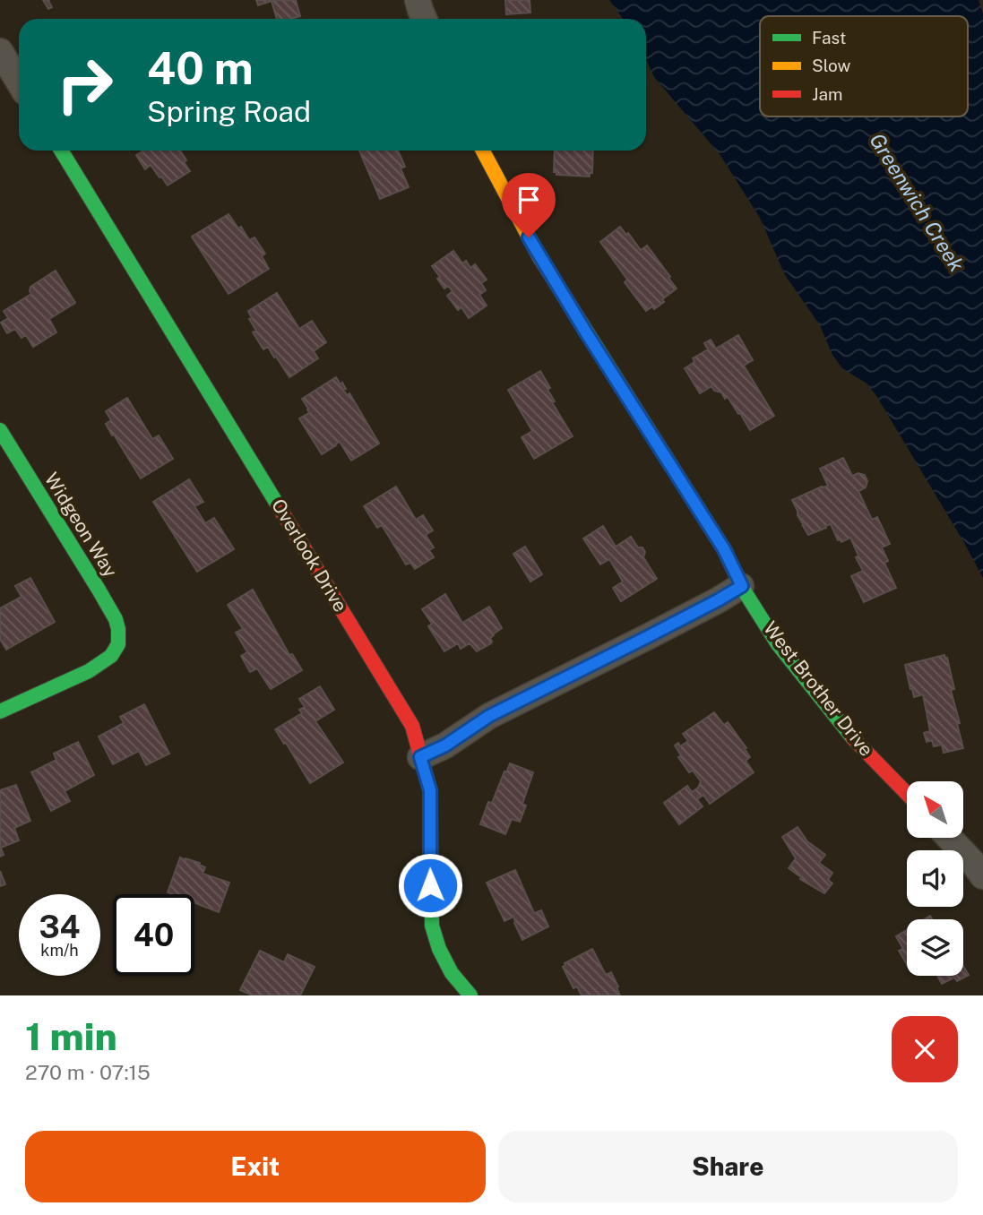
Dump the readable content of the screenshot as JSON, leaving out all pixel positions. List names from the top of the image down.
{
  "streets": {
    "street": ["Widgeon Way", "Overlook Drive", "West Brother Drive"]
  },
  "water": ["Greenwich Creek"],
  "legend": ["Fast", "Slow", "Jam"],
  "north": "top left",
  "page": {
    "turn": ["40 m", "Spring Road"],
    "speed": "34 km/h",
    "limit": "40",
    "heading": ["1 min", "270 m · 07:15"],
    "buttons": ["Exit", "Share"]
  }
}
